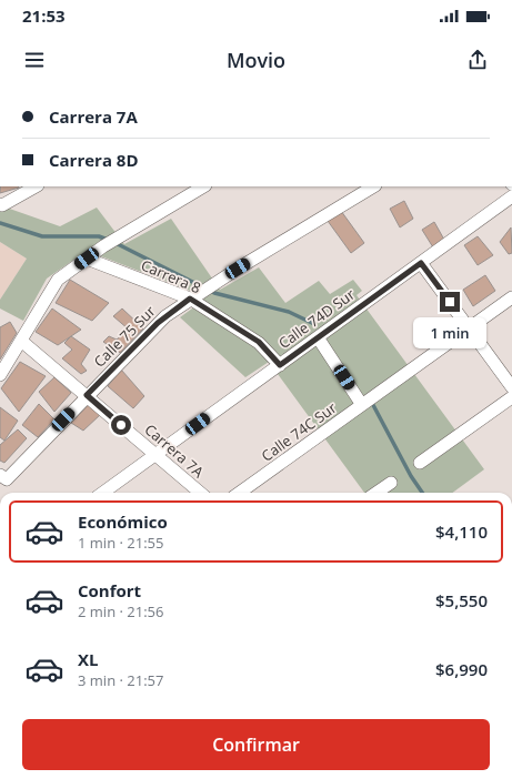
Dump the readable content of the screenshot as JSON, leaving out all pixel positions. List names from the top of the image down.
{
  "streets": {
    "street": [
      "Carrera 8",
      "Calle 74D Sur",
      "Calle 75 Sur",
      "Calle 74C Sur",
      "Carrera 7A"
    ]
  },
  "crossings": [
    ["Carrera 8", "Calle 74D Sur"],
    ["Carrera 8", "Calle 75 Sur"],
    ["Calle 74D Sur", "Carrera 7A"],
    ["Calle 75 Sur", "Carrera 7A"]
  ],
  "page": {
    "status": "21:53",
    "header": "Movio",
    "banner": ["Carrera 7A", "Carrera 8D"],
    "bubble": "1 min",
    "list": [
      {
        "name": "Económico",
        "note": "1 min · 21:55",
        "value": "$4,110"
      },
      {
        "name": "Confort",
        "note": "2 min · 21:56",
        "value": "$5,550"
      },
      {
        "name": "XL",
        "note": "3 min · 21:57",
        "value": "$6,990"
      }
    ],
    "buttons": "Confirmar"
  }
}
